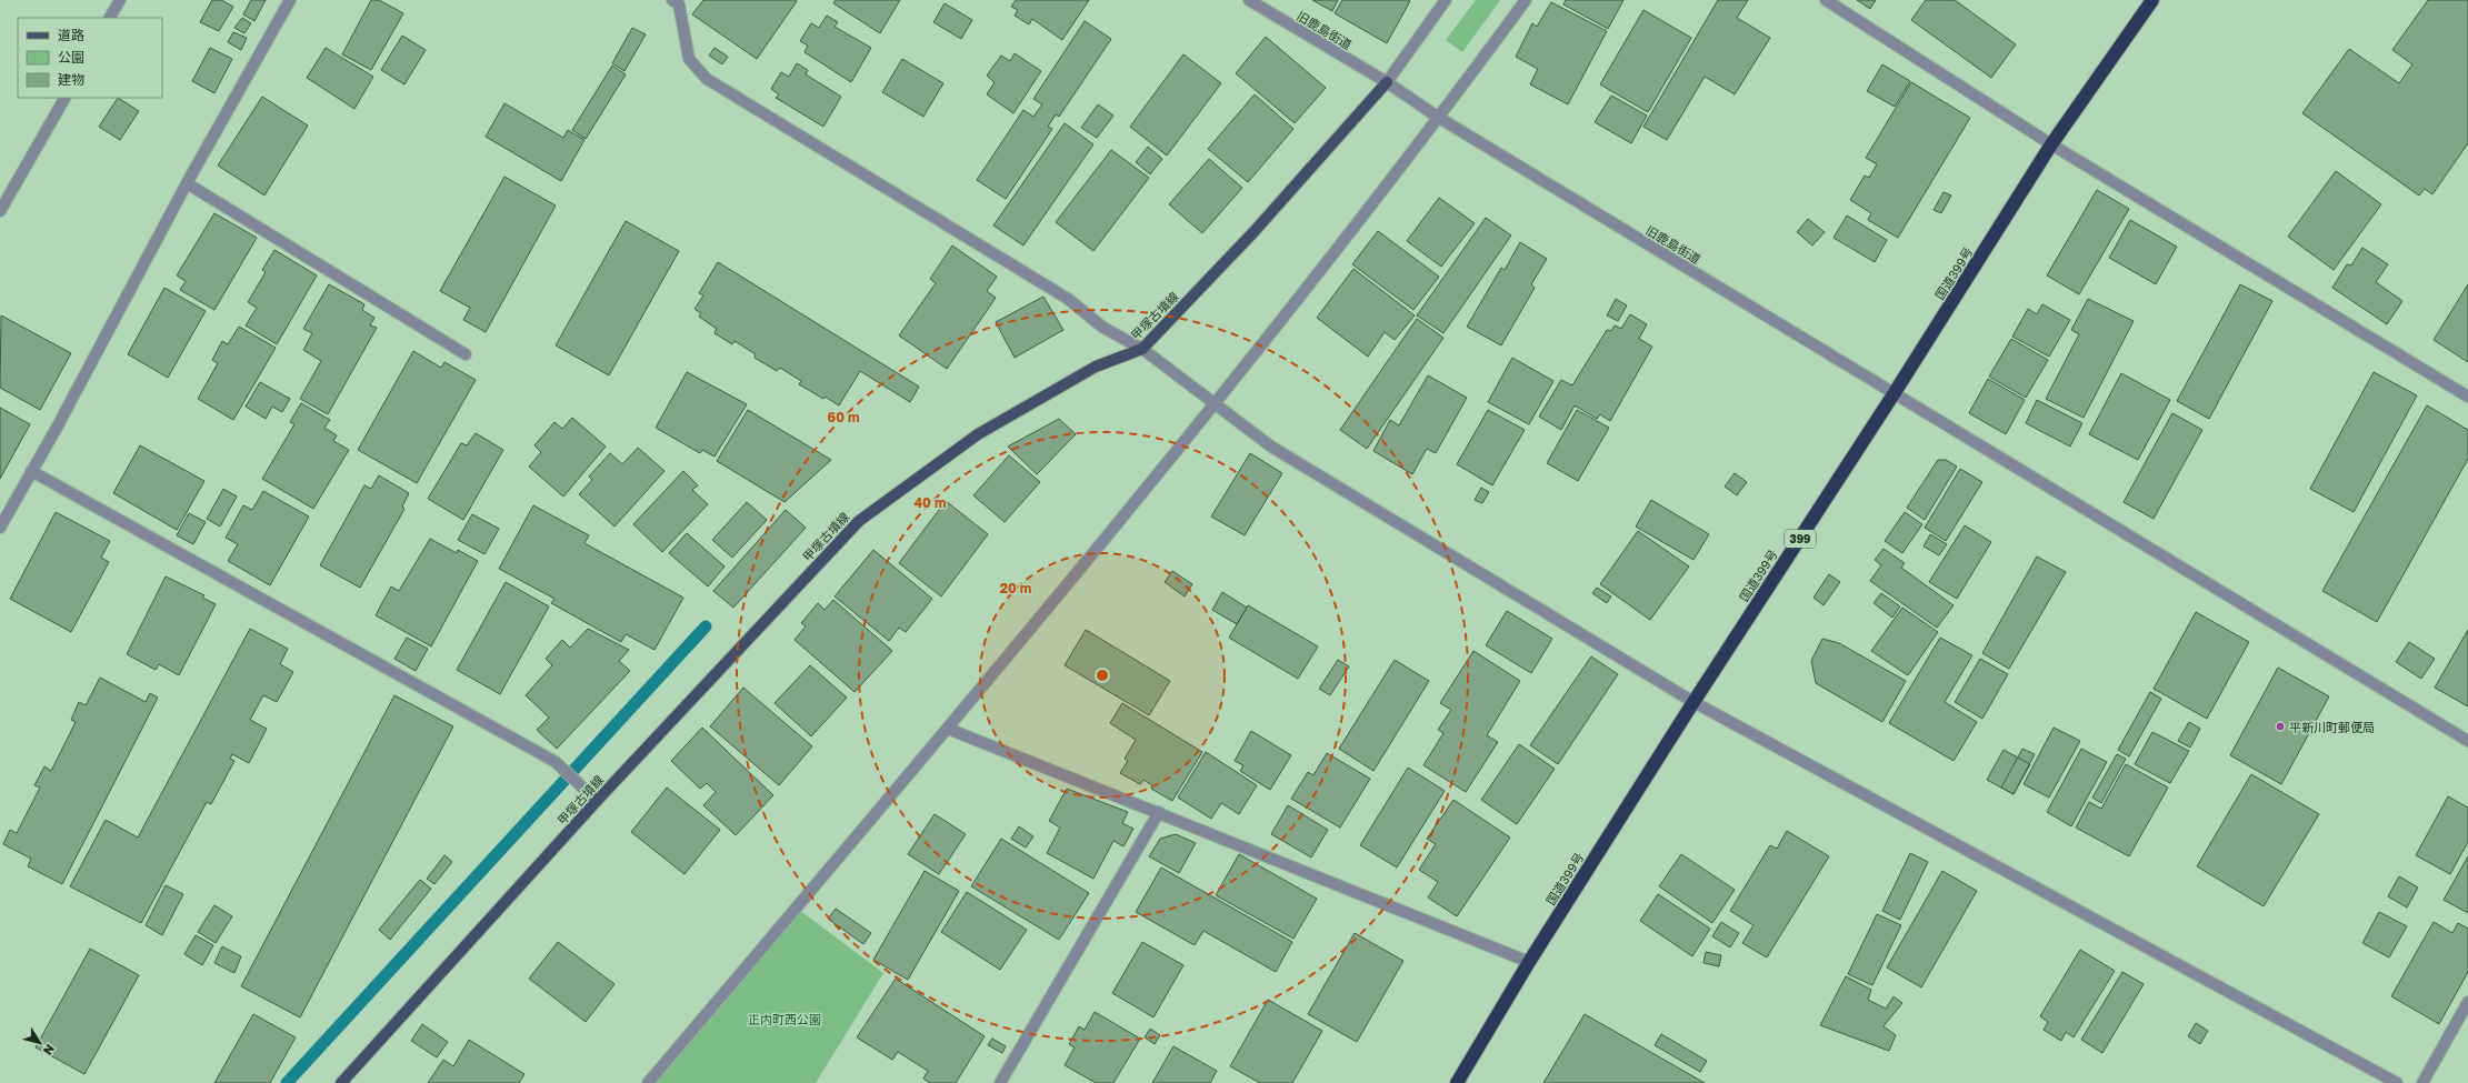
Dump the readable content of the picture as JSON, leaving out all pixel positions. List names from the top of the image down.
{
  "streets": {
    "highway": ["国道399号", "399"],
    "main road": ["甲塚古墳線"],
    "street": ["旧鹿島街道"]
  },
  "crossings": [
    ["旧鹿島街道", "国道399号"],
    ["旧鹿島街道", "甲塚古墳線"]
  ],
  "parks": ["正内町西公園"],
  "places": ["平新川町郵便局"],
  "legend": ["道路", "公園", "建物"],
  "north": "bottom right",
  "rings": ["60 m", "40 m", "20 m"]
}
